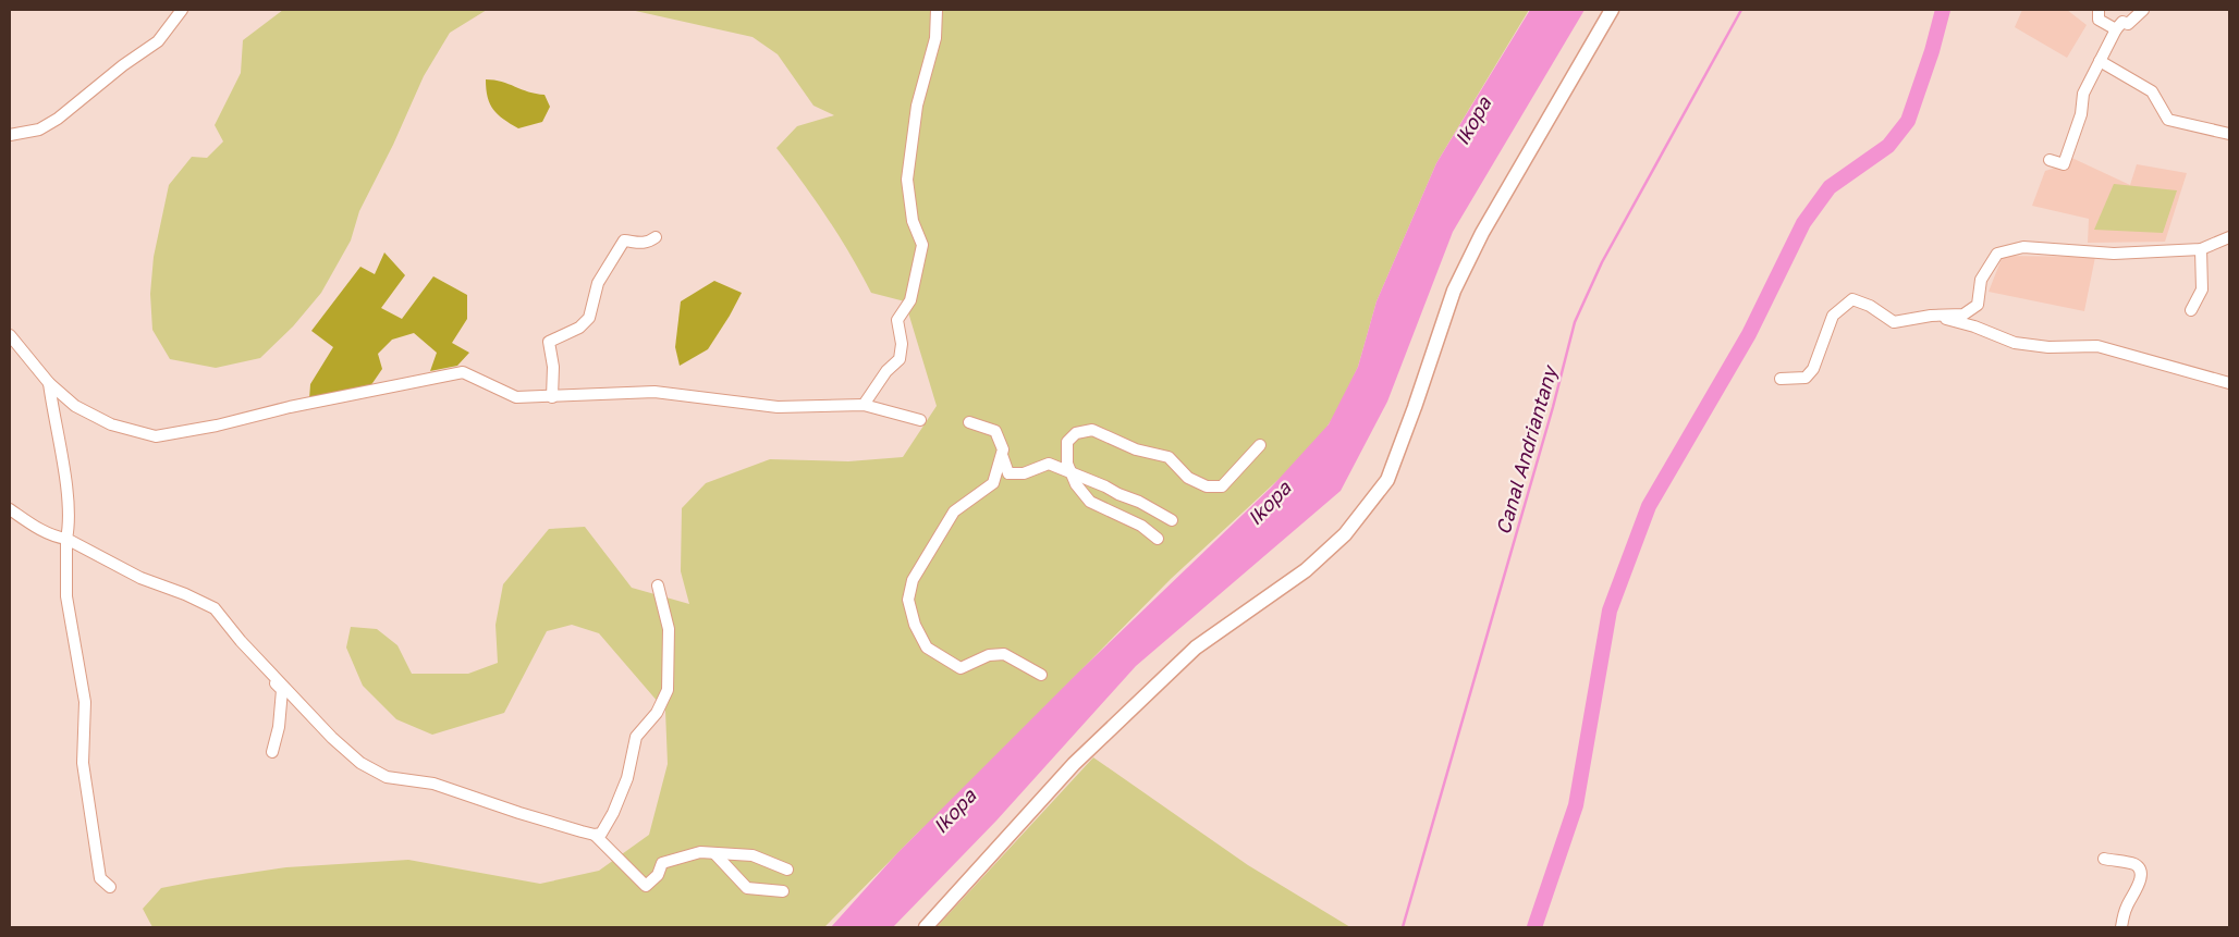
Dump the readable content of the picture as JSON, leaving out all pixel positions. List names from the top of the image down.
{
  "water": ["Ikopa", "Canal Andriantany"]
}
